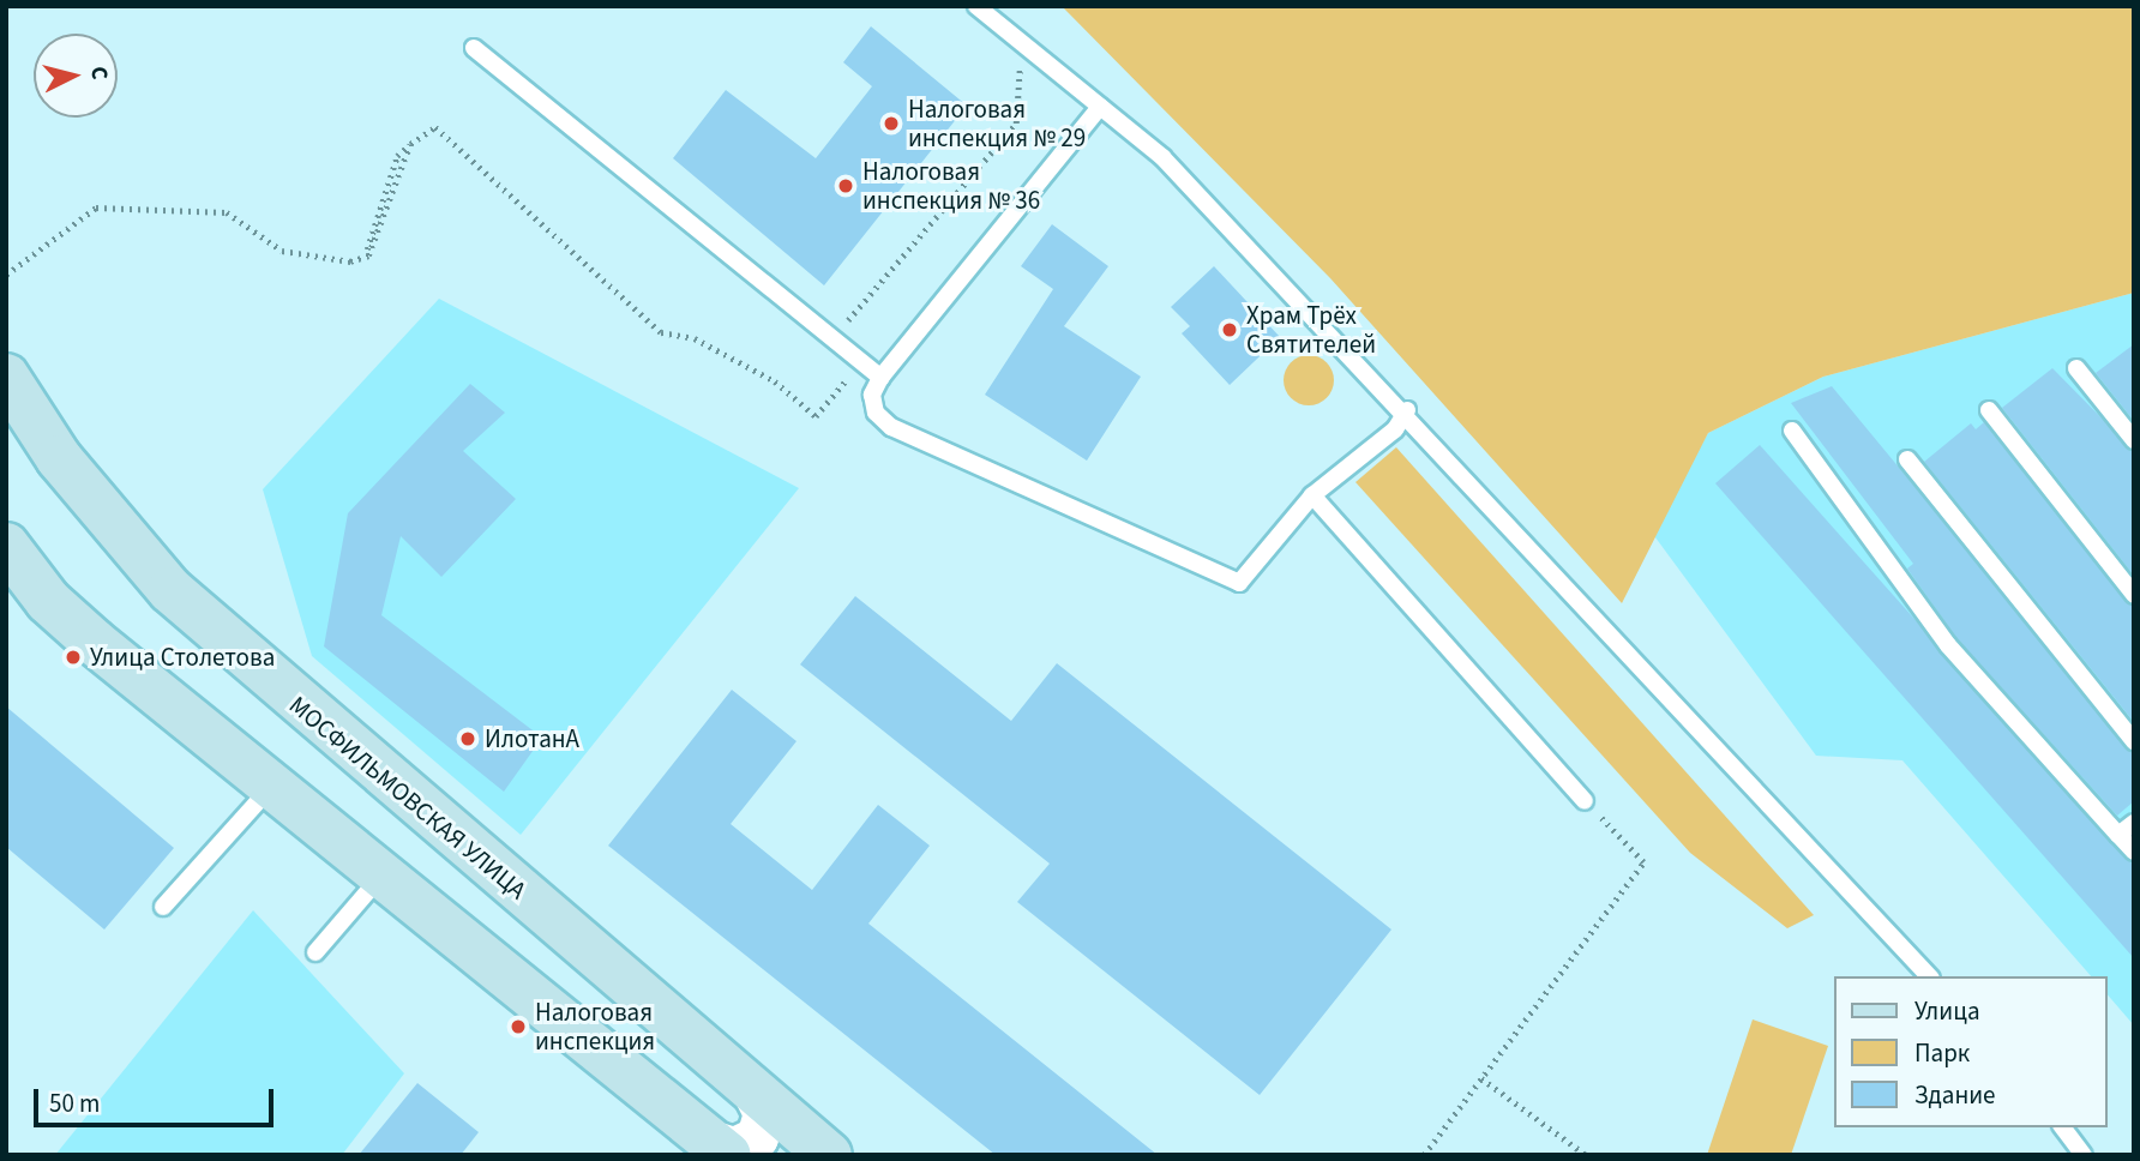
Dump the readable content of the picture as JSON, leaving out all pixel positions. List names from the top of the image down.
{
  "streets": {
    "main road": ["МОСФИЛЬМОВСКАЯ УЛИЦА"]
  },
  "places": [
    "Налоговая инспекция № 29",
    "Налоговая инспекция № 36",
    "Храм Трёх Святителей",
    "Улица Столетова",
    "ИлотанА",
    "Налоговая инспекция"
  ],
  "legend": ["Улица", "Парк", "Здание"],
  "scale_bar": "50 m",
  "north": "right"
}
